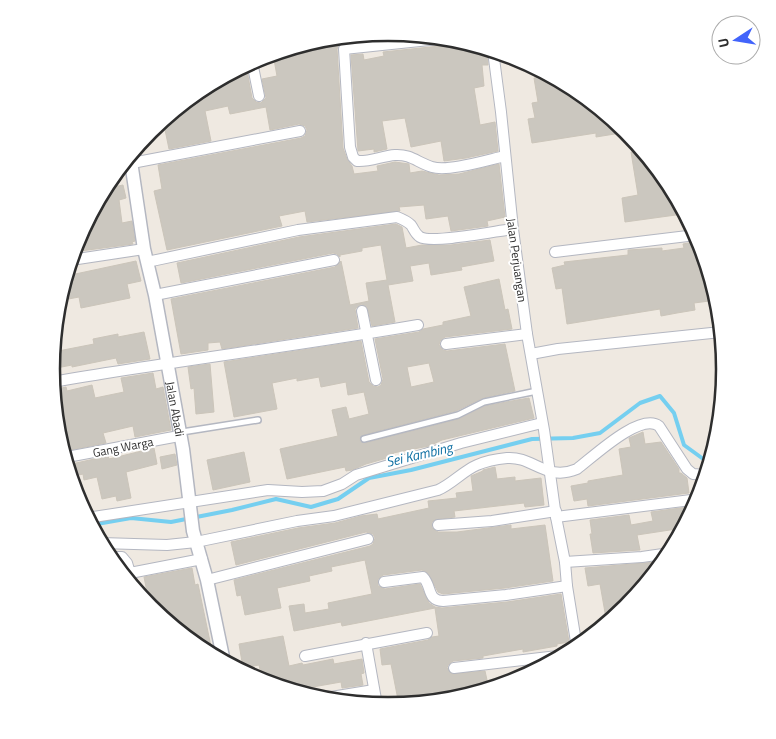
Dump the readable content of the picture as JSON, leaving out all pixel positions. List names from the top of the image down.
{
  "streets": {
    "street": ["Jalan Perjuangan", "Jalan Abadi", "Gang Warga"]
  },
  "crossings": [
    ["Jalan Abadi", "Gang Warga"]
  ],
  "water": ["Sei Kambing"],
  "north": "left"
}
